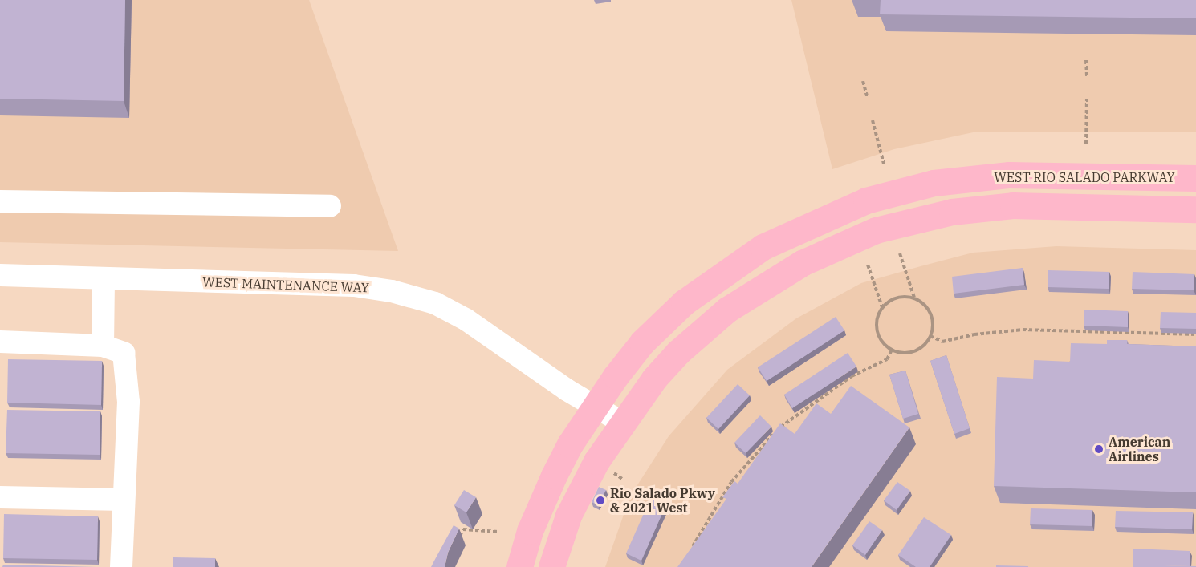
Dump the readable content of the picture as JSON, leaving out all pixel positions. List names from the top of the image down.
{
  "streets": {
    "main road": ["WEST RIO SALADO PARKWAY"],
    "street": ["WEST MAINTENANCE WAY"]
  },
  "crossings": [
    ["WEST RIO SALADO PARKWAY", "WEST MAINTENANCE WAY"]
  ],
  "places": ["American Airlines", "Rio Salado Pkwy & 2021 West"]
}
